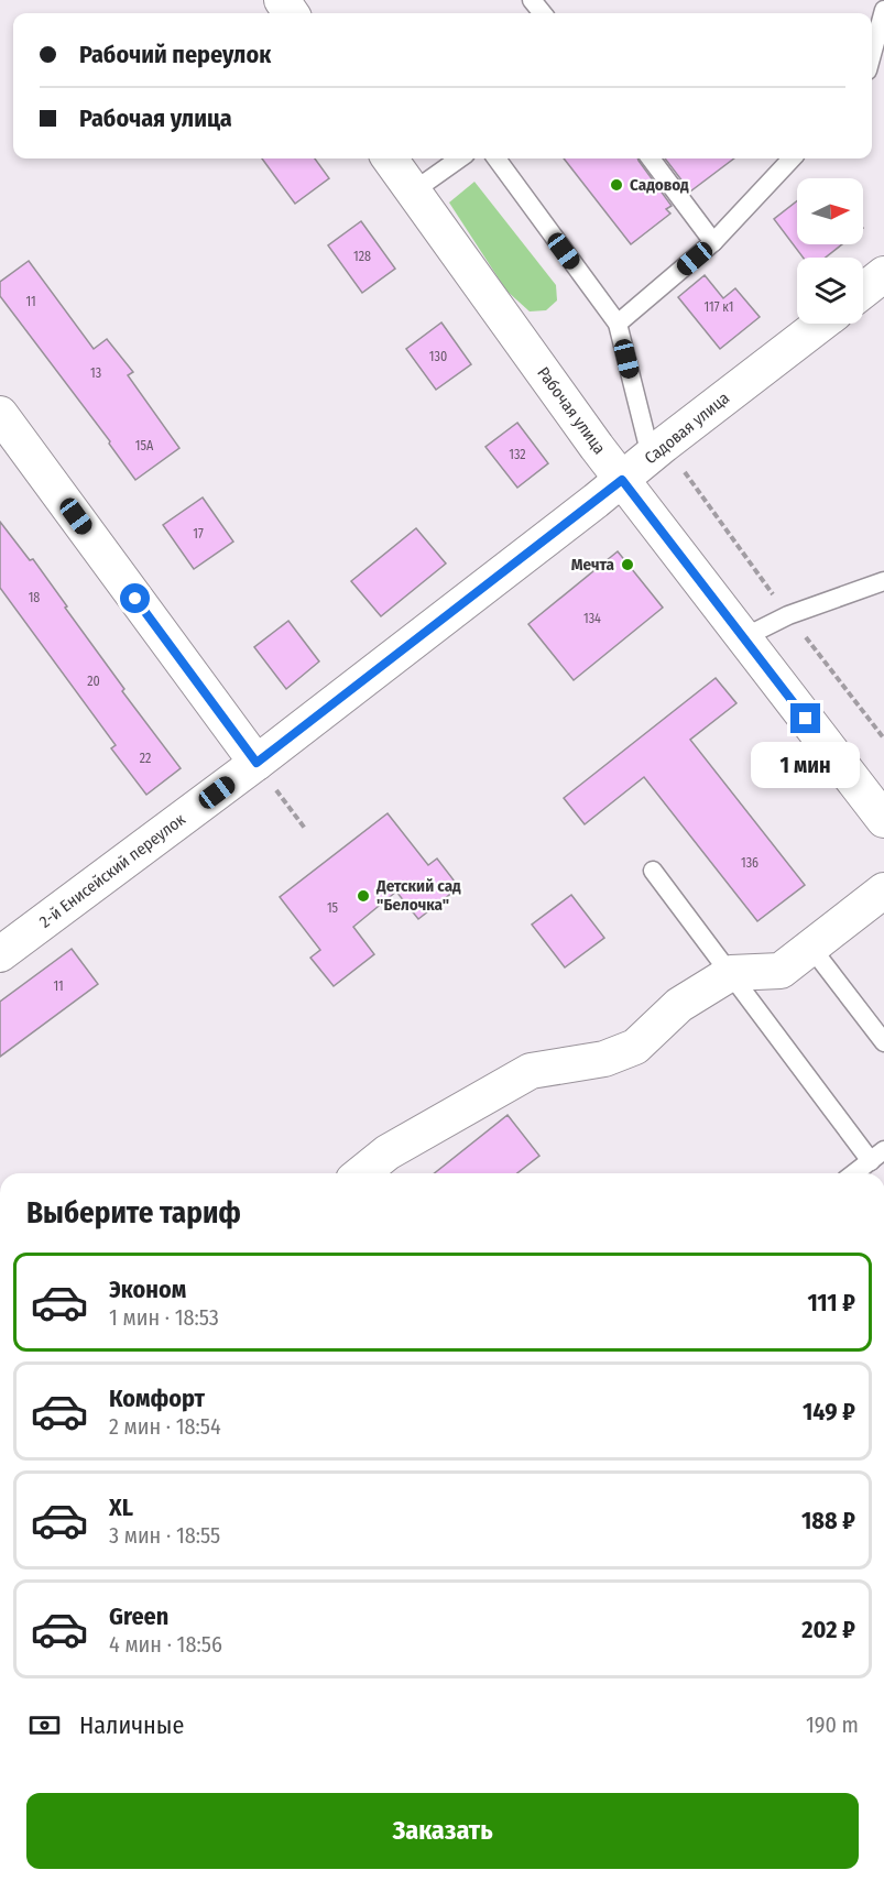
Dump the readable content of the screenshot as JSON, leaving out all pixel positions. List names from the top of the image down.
{
  "streets": {
    "street": ["Рабочая улица", "Садовая улица", "2-й Енисейский переулок"]
  },
  "crossings": [
    ["Рабочая улица", "Садовая улица"],
    ["Садовая улица", "2-й Енисейский переулок"]
  ],
  "places": ["Садовод", "Мечта", "Детский сад \"Белочка\""],
  "house_numbers": [
    "128",
    "11",
    "117 к1",
    "130",
    "13",
    "15А",
    "132",
    "17",
    "18",
    "134",
    "20",
    "22",
    "136",
    "15",
    "11"
  ],
  "north": "right",
  "page": {
    "banner": ["Рабочий переулок", "Рабочая улица"],
    "bubble": "1 мин",
    "heading": "Выберите тариф",
    "list": [
      {
        "name": "Эконом",
        "note": "1 мин · 18:53",
        "value": "111 ₽"
      },
      {
        "name": "Комфорт",
        "note": "2 мин · 18:54",
        "value": "149 ₽"
      },
      {
        "name": "XL",
        "note": "3 мин · 18:55",
        "value": "188 ₽"
      },
      {
        "name": "Green",
        "note": "4 мин · 18:56",
        "value": "202 ₽"
      }
    ],
    "pay": ["Наличные", "190 m"],
    "buttons": "Заказать"
  }
}
